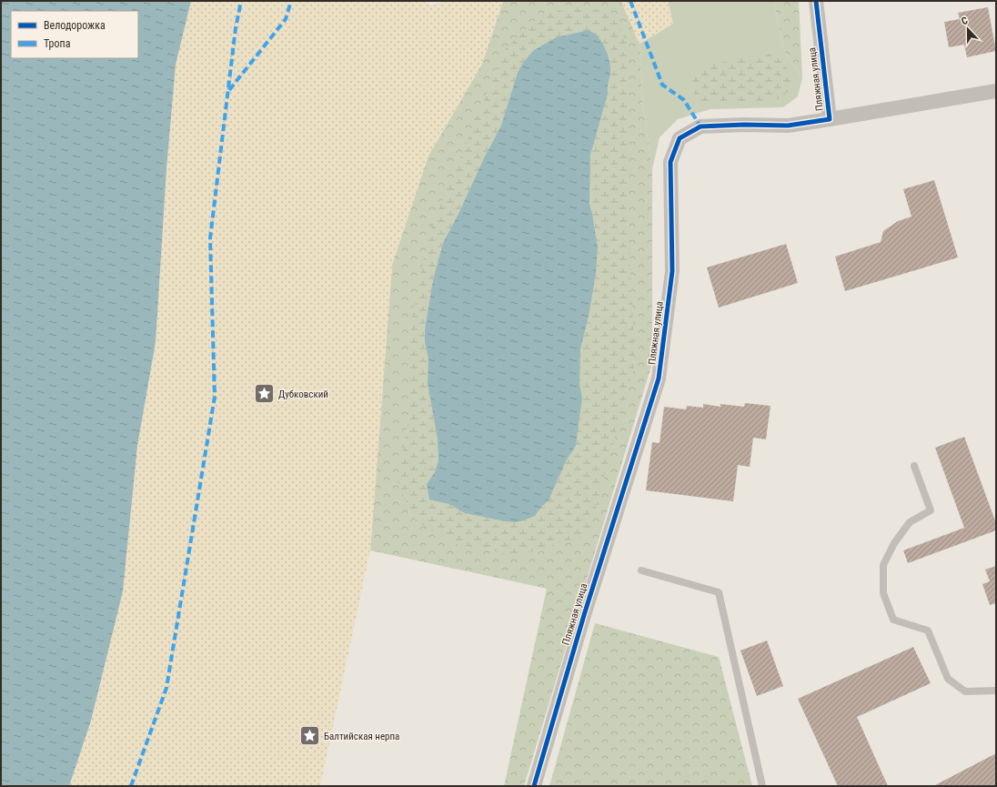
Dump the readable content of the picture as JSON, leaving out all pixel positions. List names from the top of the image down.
{
  "streets": {
    "street": ["Пляжная улица"]
  },
  "places": {
    "place": ["Дубковский", "Балтийская нерпа"]
  },
  "legend": ["Велодорожка", "Тропа"],
  "north": "top"
}
